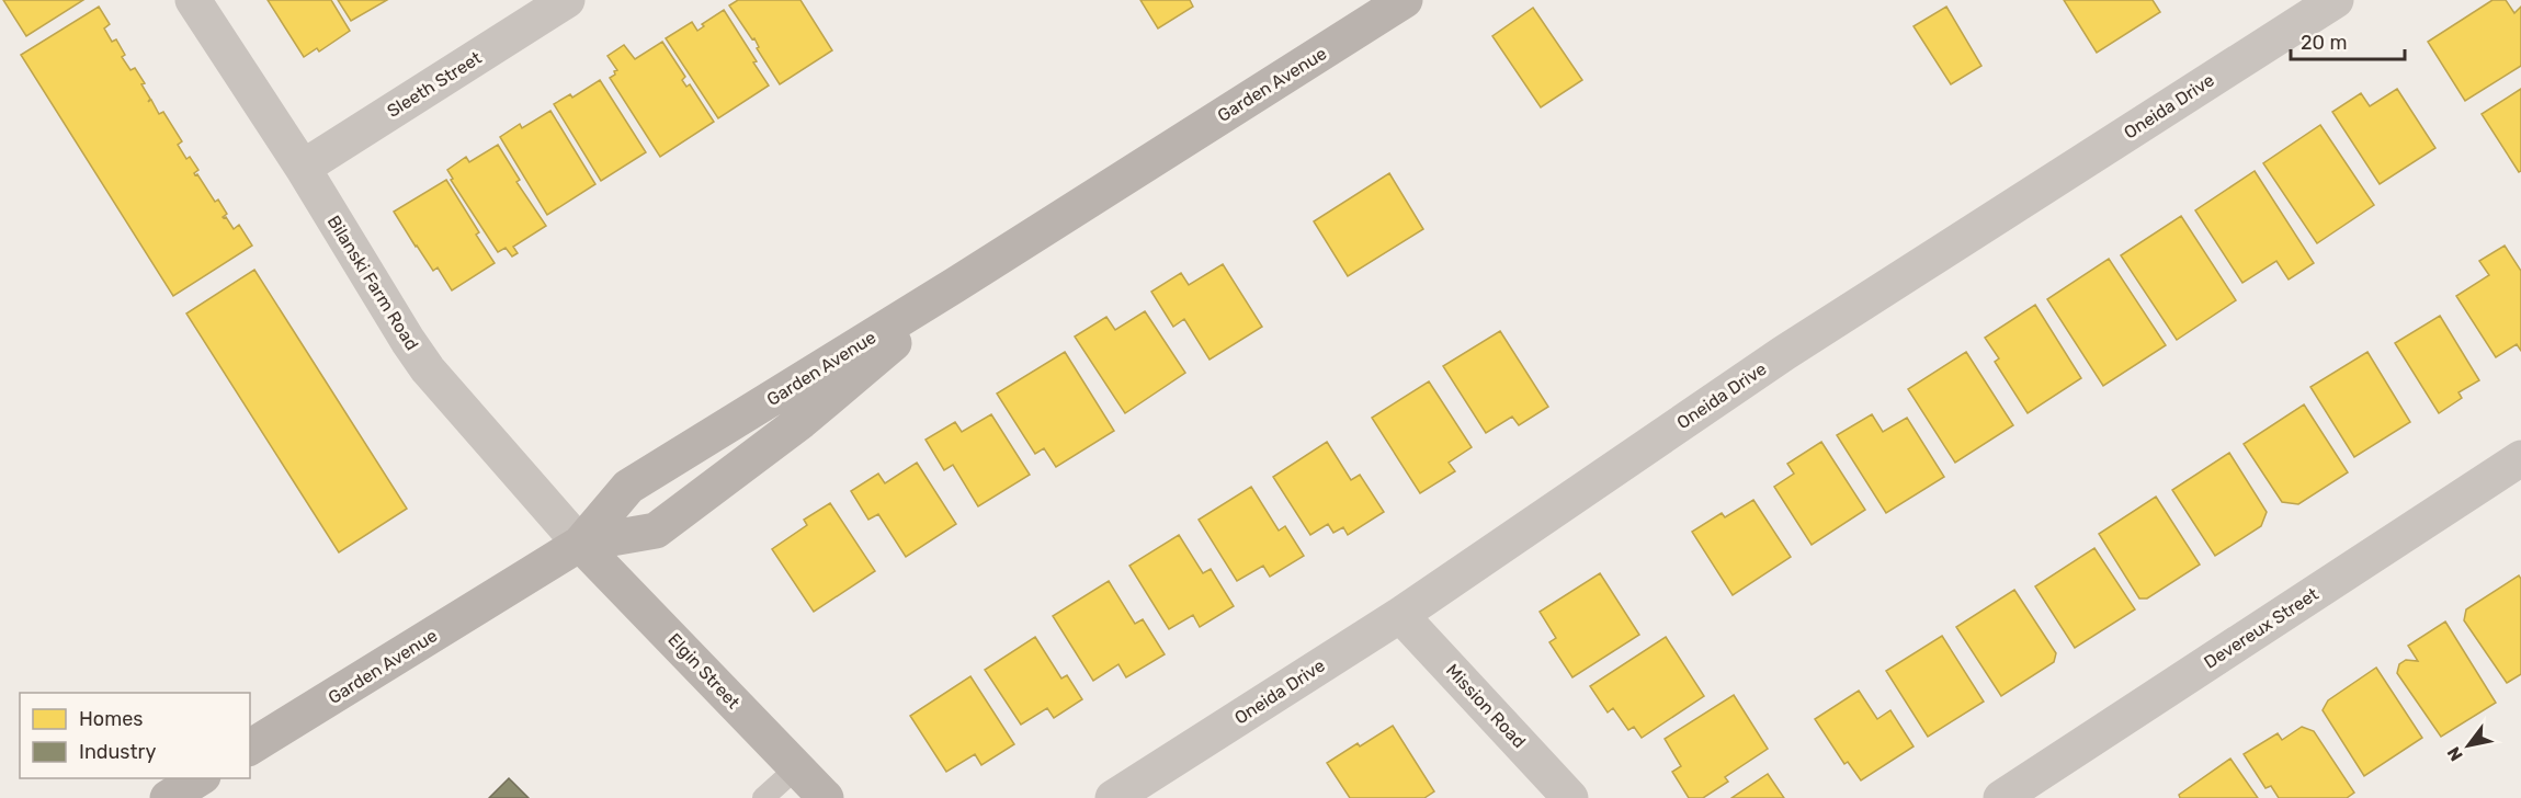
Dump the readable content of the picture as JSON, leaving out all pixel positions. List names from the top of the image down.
{
  "streets": {
    "street": [
      "Sleeth Street",
      "Garden Avenue",
      "Oneida Drive",
      "Bilanski Farm Road",
      "Devereux Street",
      "Elgin Street",
      "Mission Road"
    ]
  },
  "crossings": [
    ["Sleeth Street", "Bilanski Farm Road"],
    ["Garden Avenue", "Bilanski Farm Road"],
    ["Garden Avenue", "Elgin Street"],
    ["Oneida Drive", "Mission Road"],
    ["Bilanski Farm Road", "Elgin Street"]
  ],
  "legend": ["Homes", "Industry"],
  "scale_bar": "20 m",
  "north": "bottom left"
}
